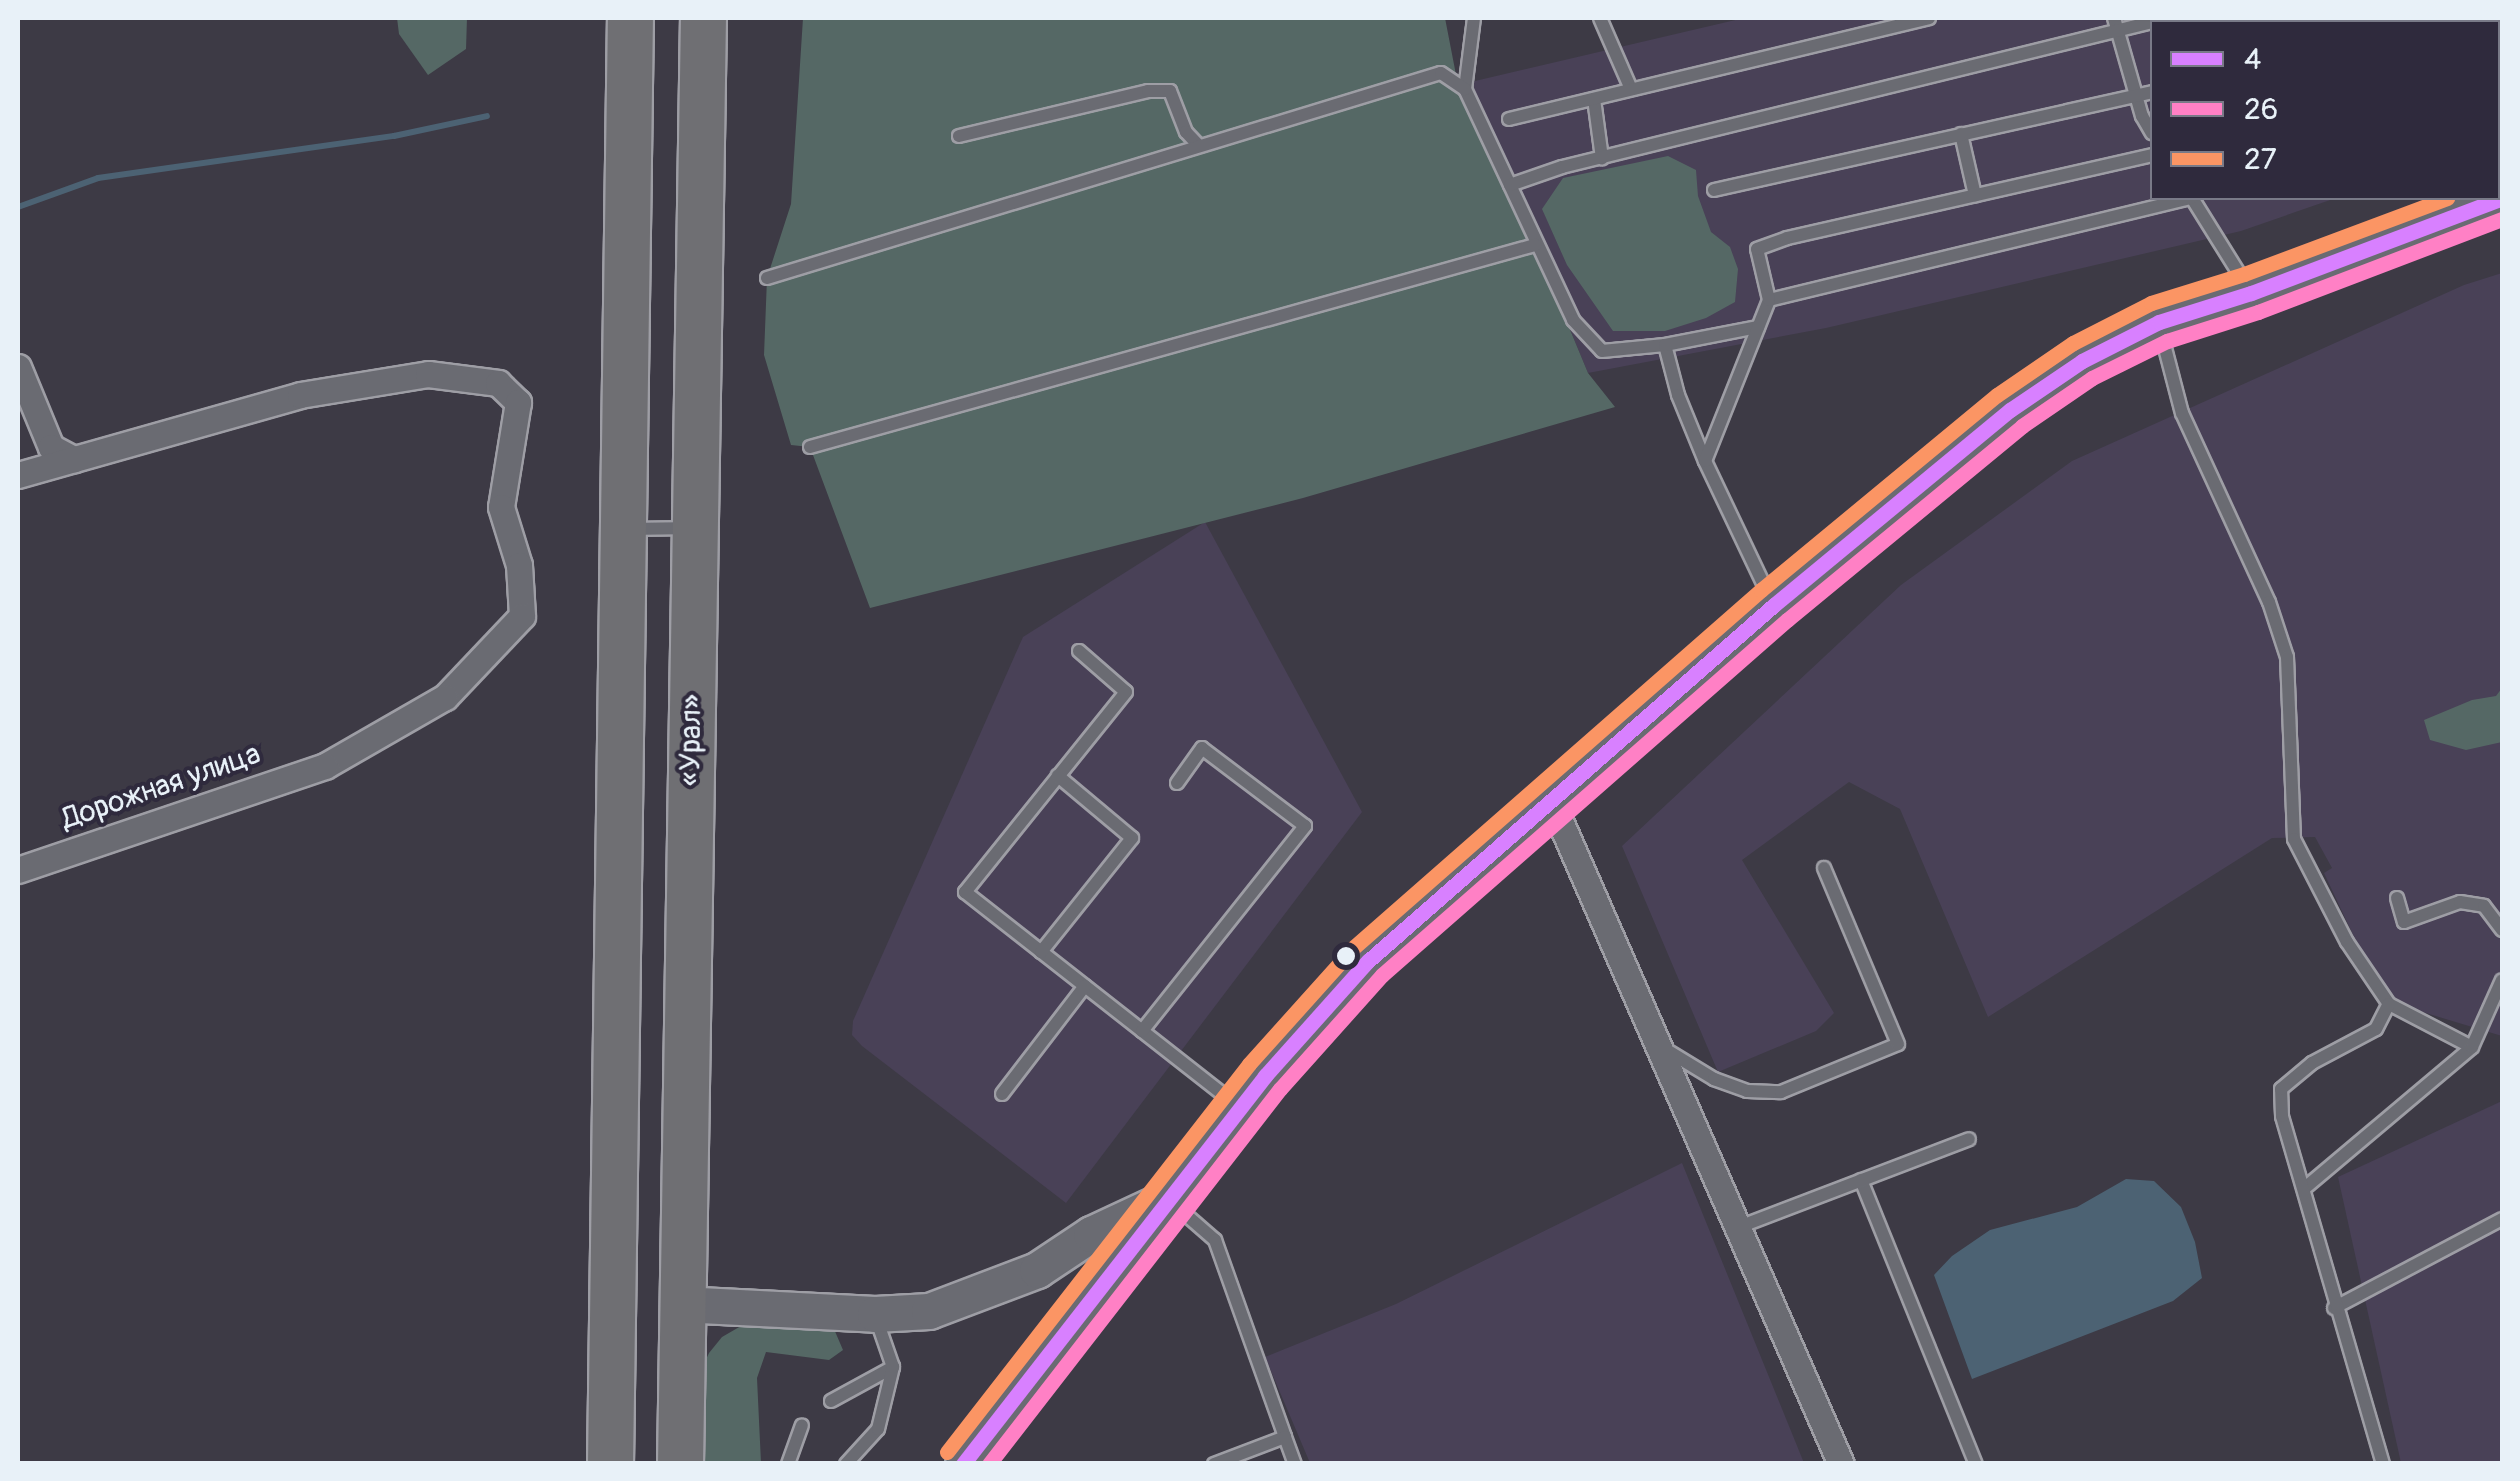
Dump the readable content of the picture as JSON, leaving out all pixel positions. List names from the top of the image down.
{
  "streets": {
    "highway": ["«Урал»"],
    "street": ["Дорожная улица"]
  },
  "lines": ["transit line 4", "transit line 27", "transit line 26"],
  "legend": ["4", "26", "27"]
}
